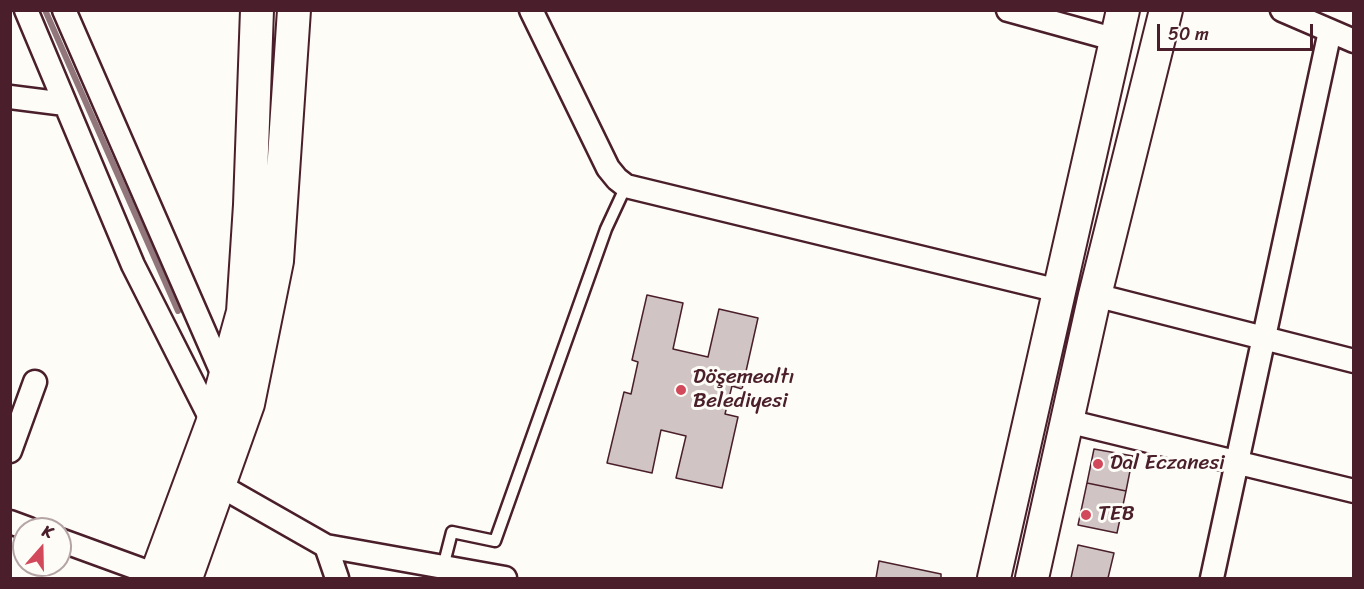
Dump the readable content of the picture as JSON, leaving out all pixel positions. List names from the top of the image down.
{
  "places": ["Döşemealtı Belediyesi", "Dal Eczanesi", "TEB"],
  "scale_bar": "50 m",
  "north": "top"
}
